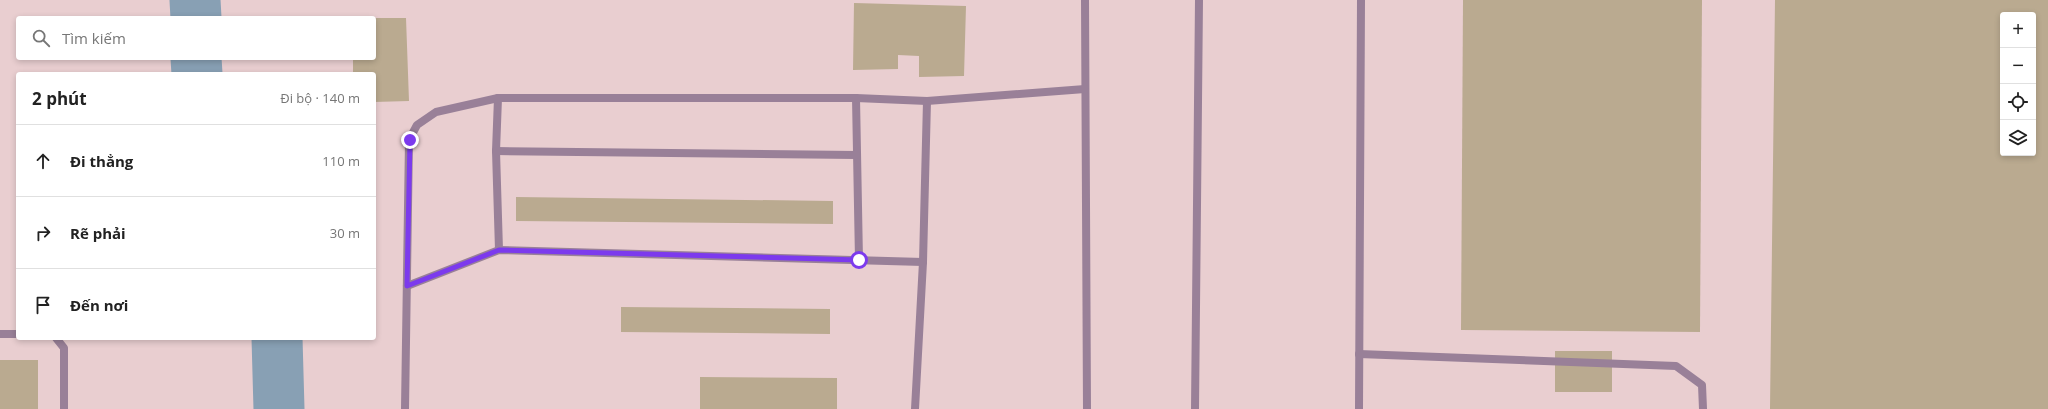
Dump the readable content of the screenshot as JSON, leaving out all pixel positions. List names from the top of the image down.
{
  "page": {
    "map_buttons": ["+", "−"],
    "search": "Tìm kiếm",
    "heading": ["2 phút", "Đi bộ · 140 m"],
    "list": [
      ["Đi thẳng", "110 m"],
      ["Rẽ phải", "30 m"],
      "Đến nơi"
    ]
  }
}
